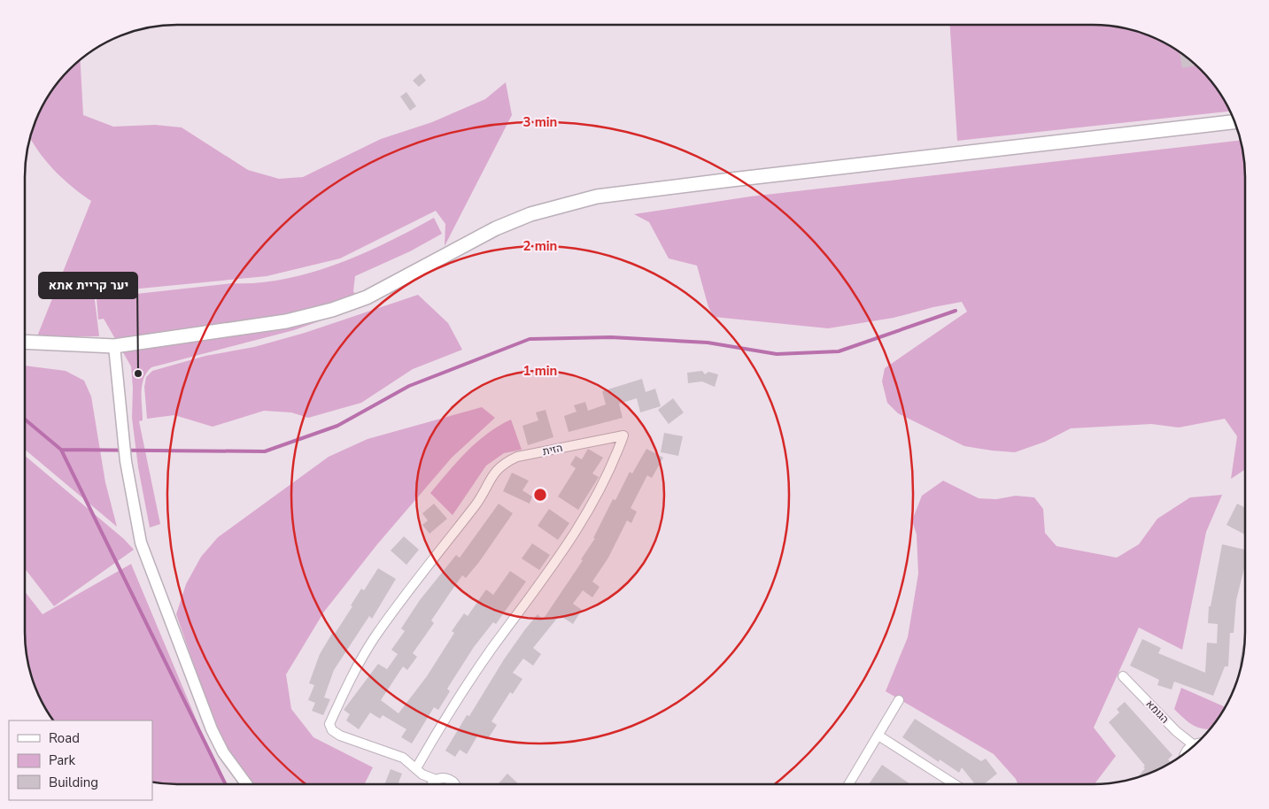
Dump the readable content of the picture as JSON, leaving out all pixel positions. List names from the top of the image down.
{
  "streets": {
    "street": ["הזית", "הגומא"]
  },
  "places": ["יער קריית אתא"],
  "legend": ["Road", "Park", "Building"],
  "rings": ["3 min", "2 min", "1 min"]
}
